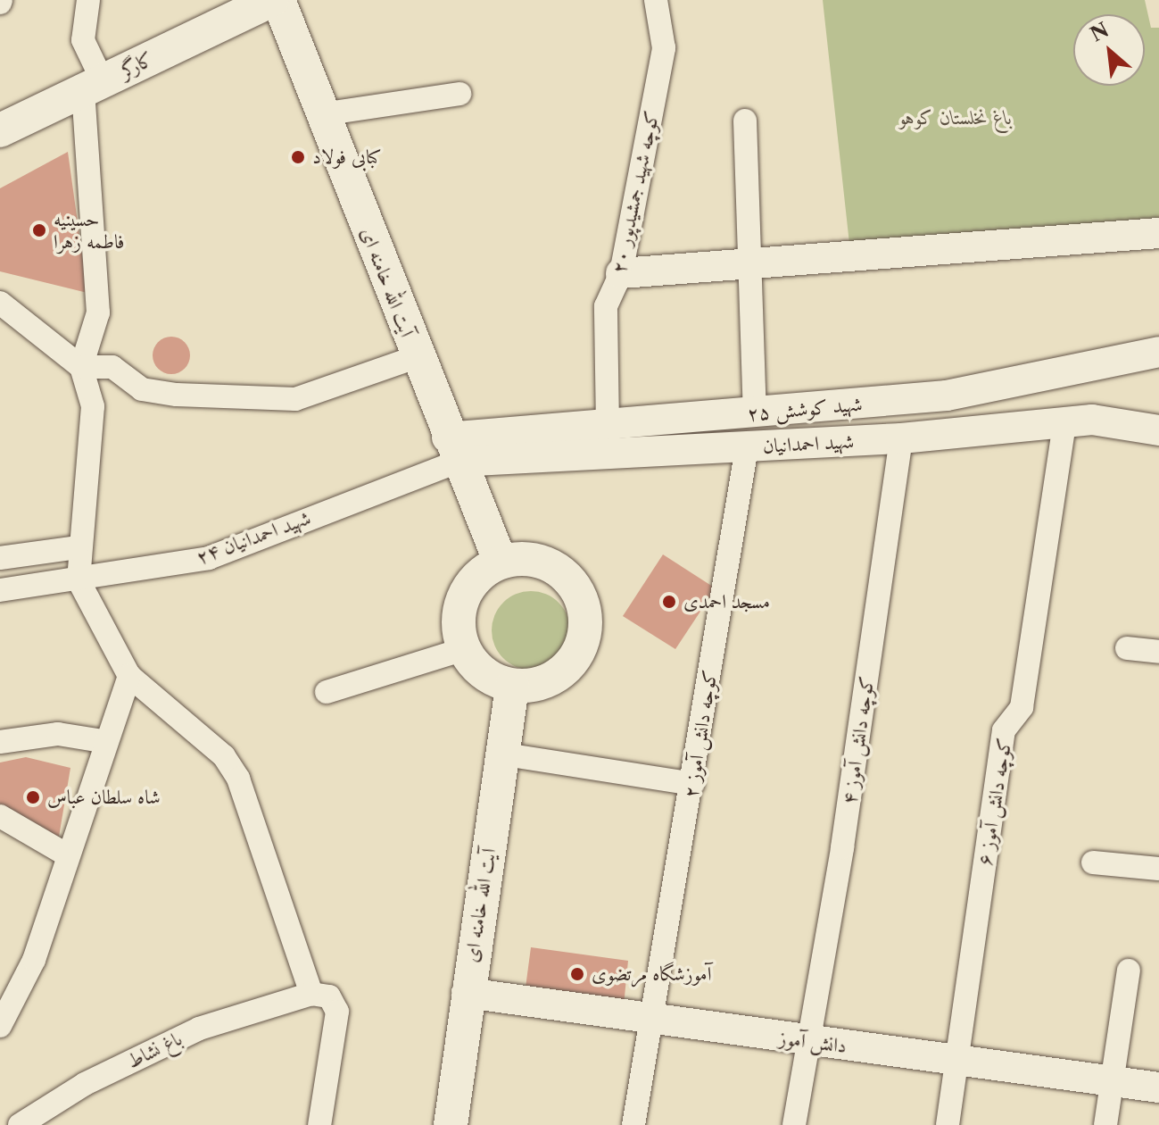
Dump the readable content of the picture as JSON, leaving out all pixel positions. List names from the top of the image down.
{
  "streets": {
    "main road": ["کارگر", "آیت الله خامنه ای"],
    "street": [
      "کوچه شهید جمشیدپور ۲۰",
      "شهید کوشش ۲۵",
      "شهید احمدانیان",
      "شهید احمدانیان ۲۴",
      "کوچه دانش آموز ۲",
      "کوچه دانش آموز ۴",
      "کوچه دانش آموز ۶",
      "دانش آموز",
      "باغ نشاط"
    ]
  },
  "crossings": [
    ["کوچه شهید جمشیدپور ۲۰", "شهید کوشش ۲۵"],
    ["آیت الله خامنه ای", "شهید کوشش ۲۵"],
    ["آیت الله خامنه ای", "شهید احمدانیان"],
    ["آیت الله خامنه ای", "شهید احمدانیان ۲۴"],
    ["آیت الله خامنه ای", "دانش آموز"],
    ["شهید کوشش ۲۵", "شهید احمدانیان"],
    ["شهید کوشش ۲۵", "شهید احمدانیان ۲۴"],
    ["شهید احمدانیان", "شهید احمدانیان ۲۴"],
    ["شهید احمدانیان", "کوچه دانش آموز ۲"],
    ["شهید احمدانیان", "کوچه دانش آموز ۴"],
    ["شهید احمدانیان", "کوچه دانش آموز ۶"],
    ["کوچه دانش آموز ۲", "دانش آموز"],
    ["کوچه دانش آموز ۴", "دانش آموز"],
    ["کوچه دانش آموز ۶", "دانش آموز"]
  ],
  "parks": ["باغ نخلستان کوهو"],
  "places": [
    "کبابی فولاد",
    "حسینیه فاطمه زهرا",
    "مسجد احمدی",
    "شاه سلطان عباس",
    "آموزشگاه مرتضوی"
  ],
  "north": "top left"
}
